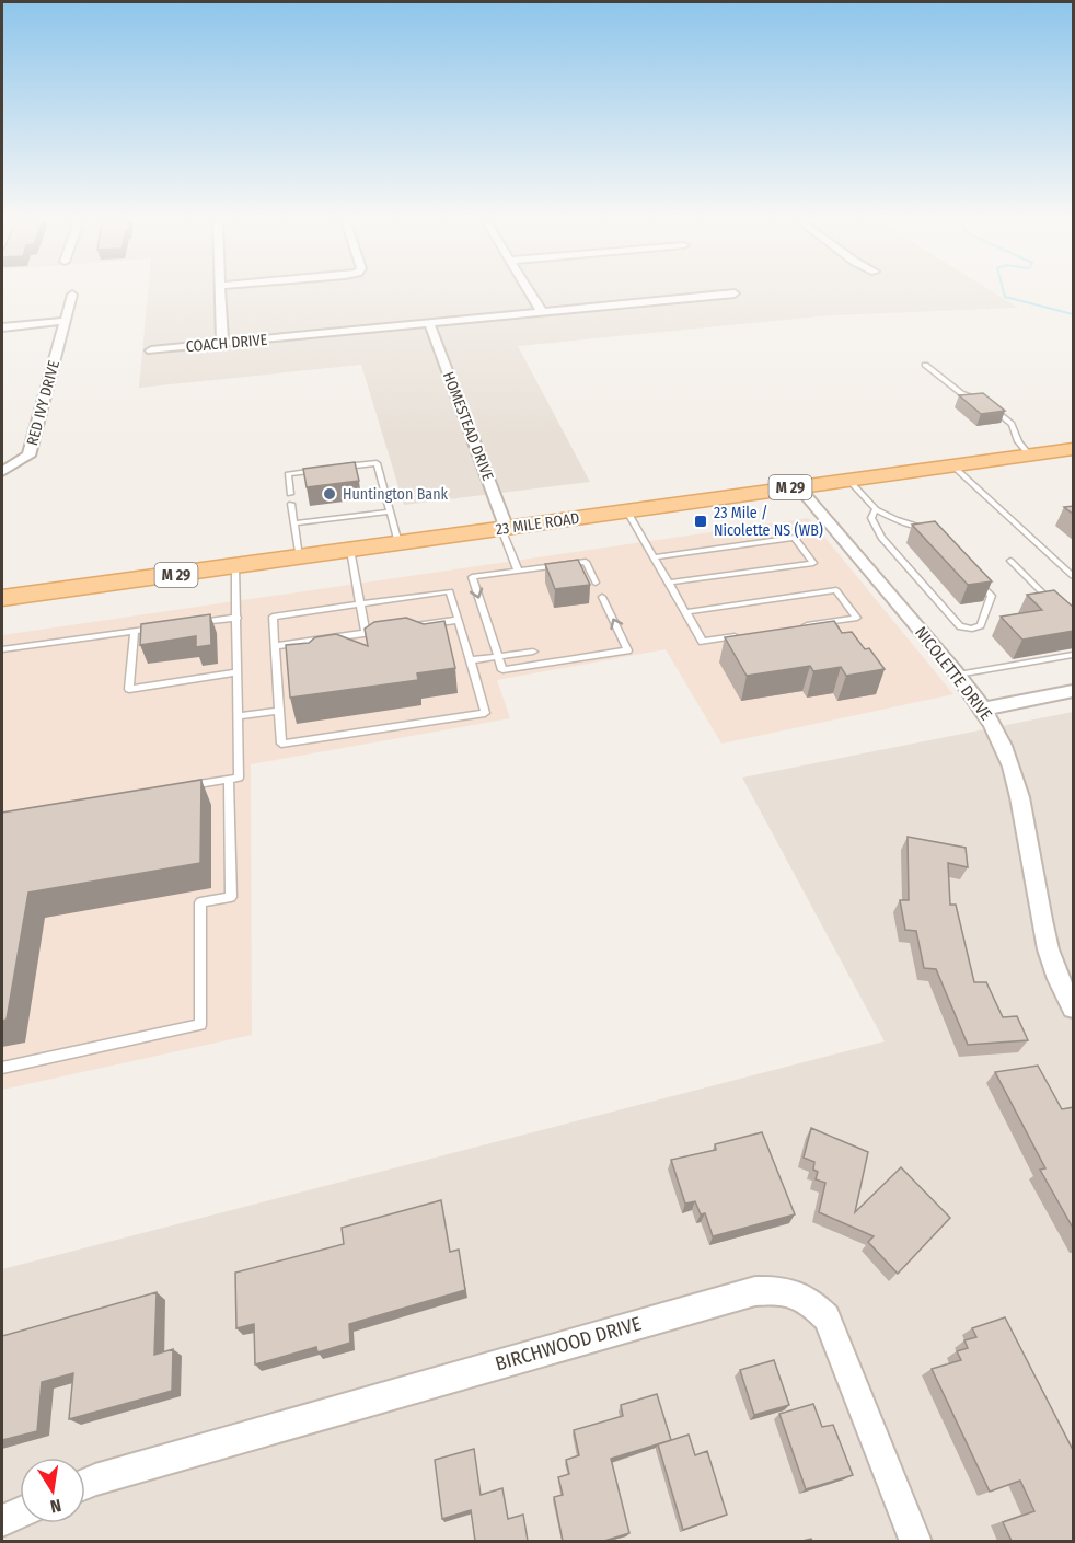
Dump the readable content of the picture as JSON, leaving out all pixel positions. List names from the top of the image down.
{
  "streets": {
    "main road": ["M 29", "23 MILE ROAD"],
    "street": [
      "COACH DRIVE",
      "RED IVY DRIVE",
      "HOMESTEAD DRIVE",
      "NICOLETTE DRIVE",
      "BIRCHWOOD DRIVE"
    ]
  },
  "crossings": [
    ["COACH DRIVE", "HOMESTEAD DRIVE"],
    ["HOMESTEAD DRIVE", "23 MILE ROAD"],
    ["23 MILE ROAD", "NICOLETTE DRIVE"]
  ],
  "places": {
    "other": ["Huntington Bank"],
    "transit": ["23 Mile / Nicolette NS (WB)"]
  },
  "north": "bottom"
}
